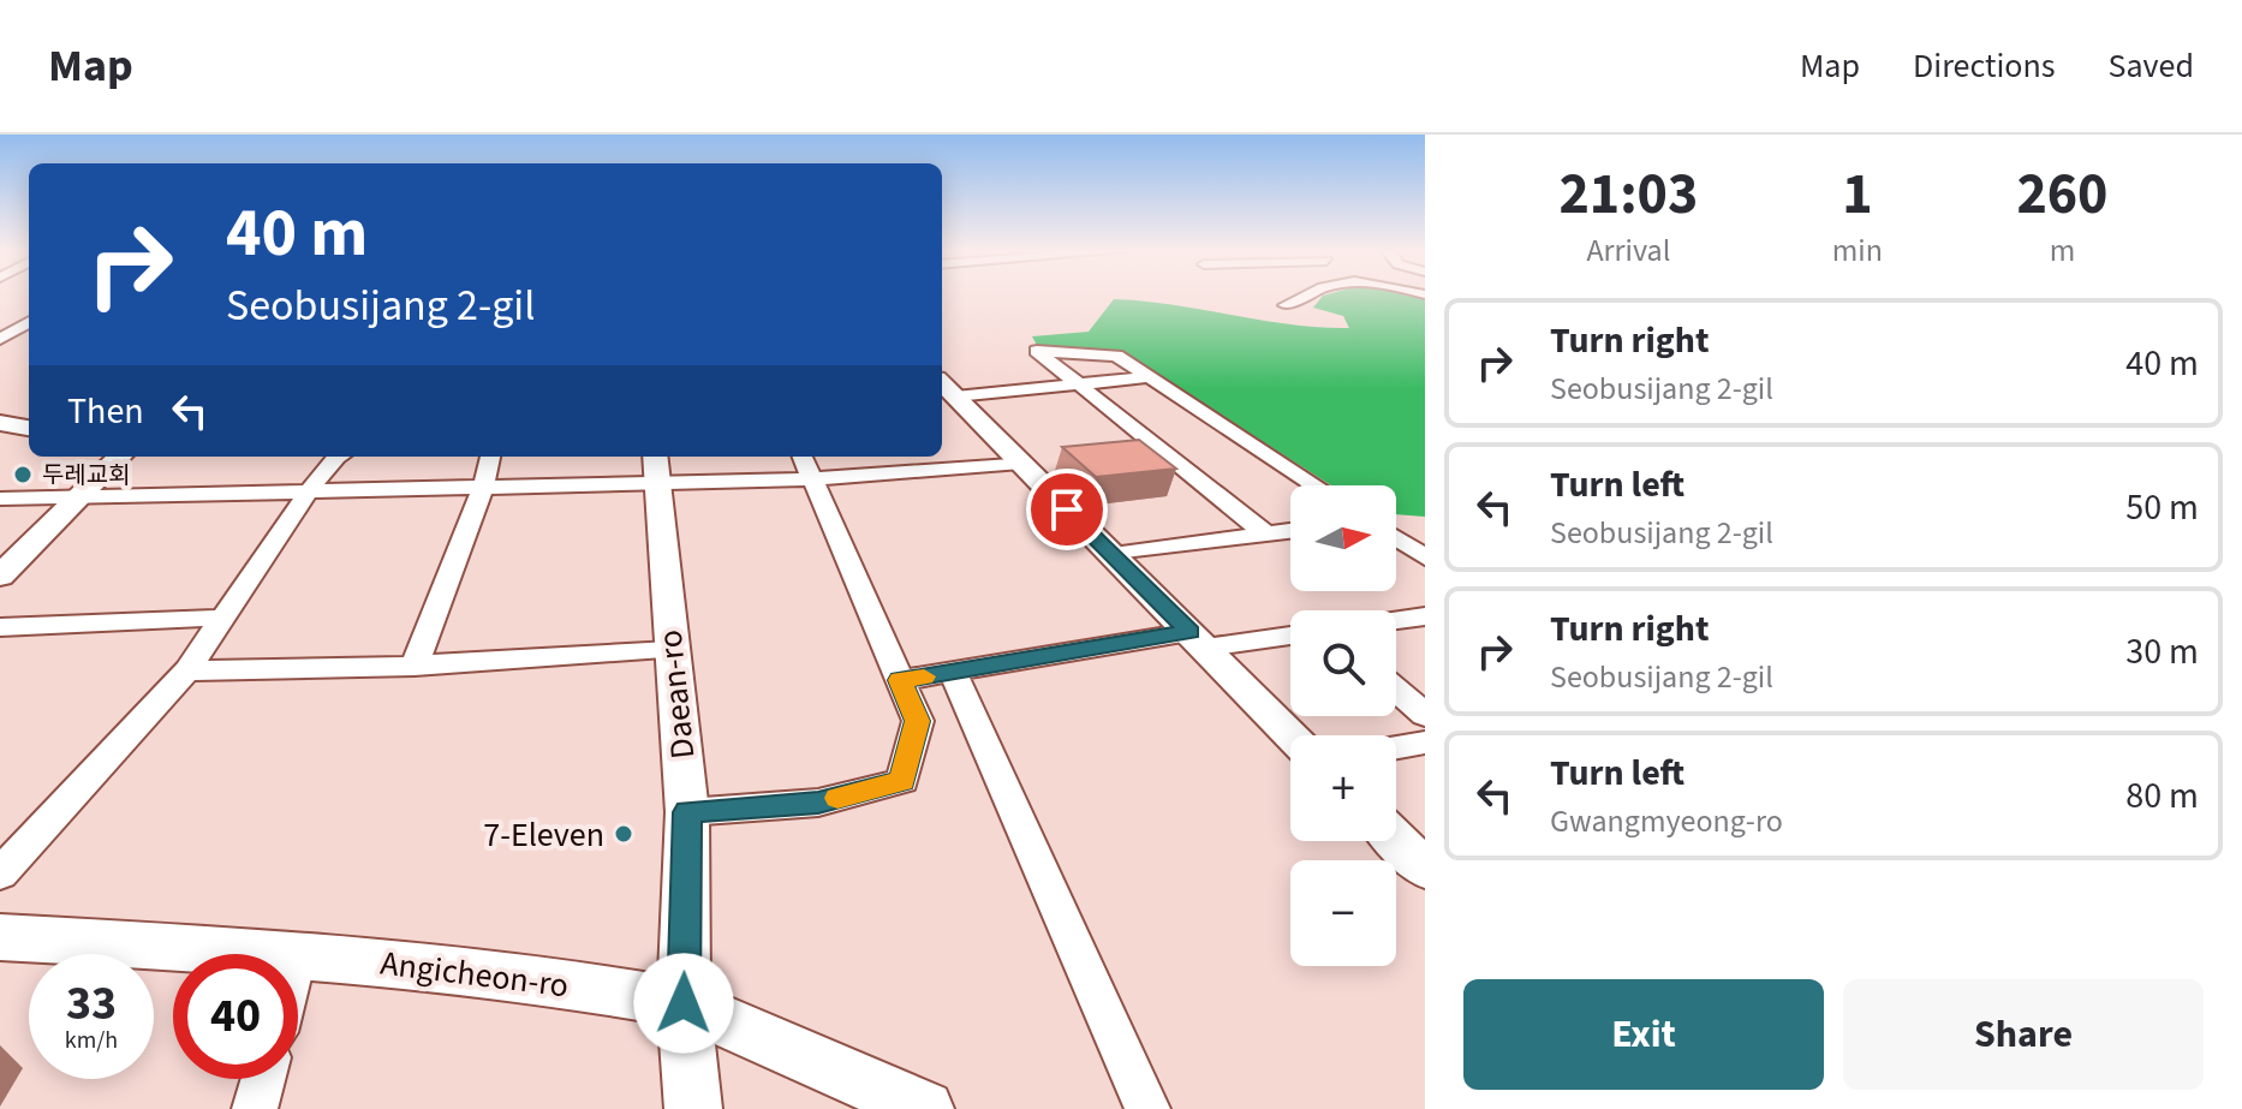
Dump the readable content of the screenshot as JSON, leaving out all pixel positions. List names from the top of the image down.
{
  "streets": {
    "street": ["Daean-ro", "Angicheon-ro"]
  },
  "crossings": [
    ["Daean-ro", "Angicheon-ro"]
  ],
  "places": ["두레교회", "7-Eleven"],
  "north": "right",
  "page": {
    "header": "Map",
    "nav": ["Map", "Directions", "Saved"],
    "eta": [
      "21:03",
      "Arrival",
      "1",
      "min",
      "260",
      "m"
    ],
    "turn": ["40 m", "Seobusijang 2-gil"],
    "list": [
      {
        "name": "Turn right",
        "note": "Seobusijang 2-gil",
        "value": "40 m"
      },
      {
        "name": "Turn left",
        "note": "Seobusijang 2-gil",
        "value": "50 m"
      },
      {
        "name": "Turn right",
        "note": "Seobusijang 2-gil",
        "value": "30 m"
      },
      {
        "name": "Turn left",
        "note": "Gwangmyeong-ro",
        "value": "80 m"
      }
    ],
    "then": "Then",
    "map_buttons": ["+", "−"],
    "speed": "33 km/h",
    "limit": "40",
    "buttons": ["Exit", "Share"]
  }
}
